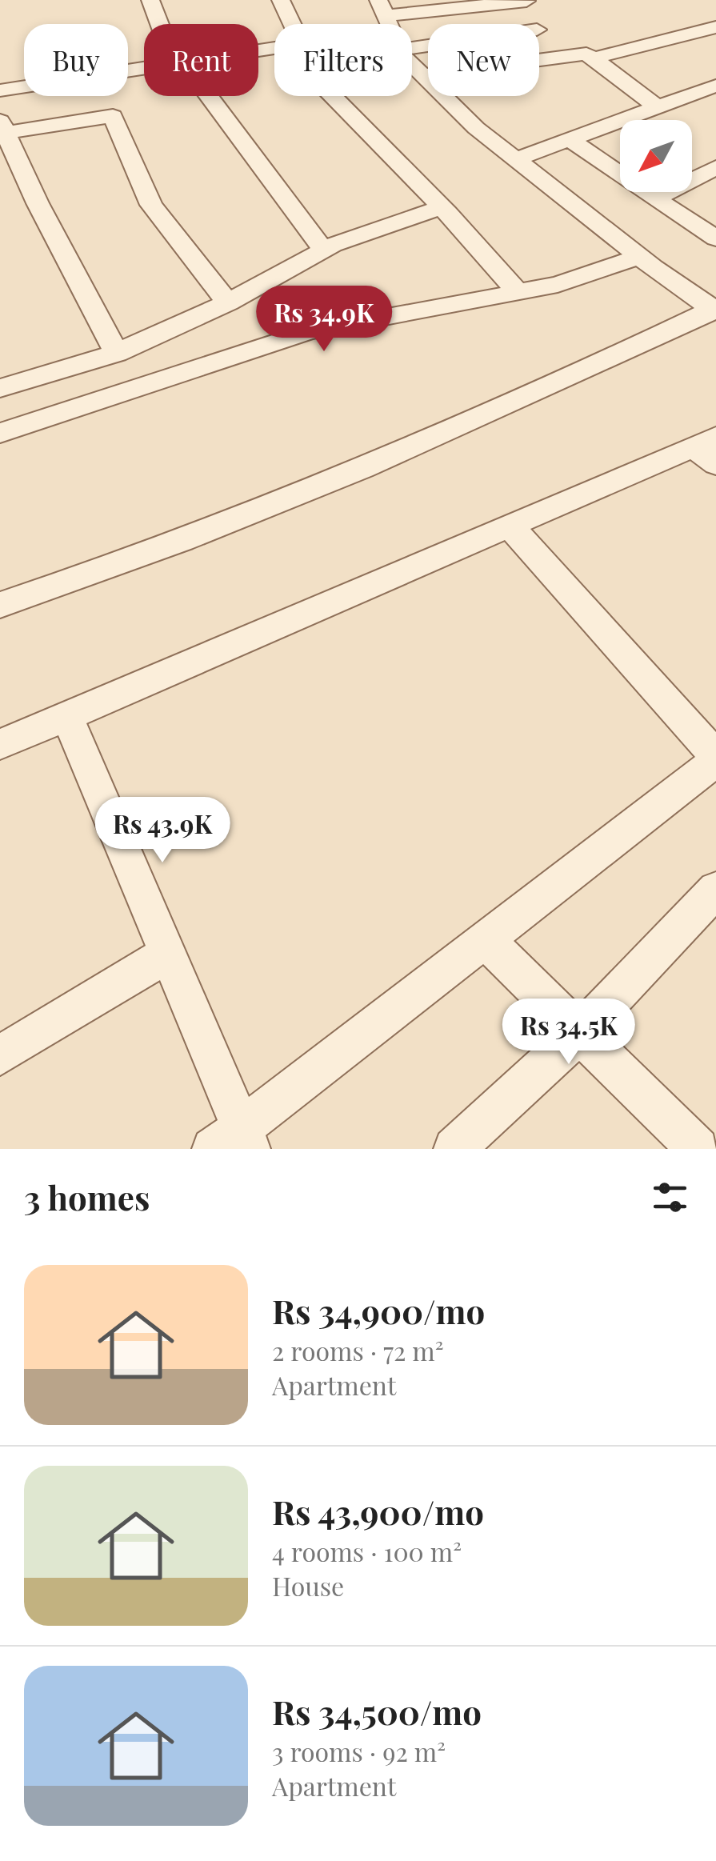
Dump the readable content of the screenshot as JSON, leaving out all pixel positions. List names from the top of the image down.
{
  "north": "bottom left",
  "page": {
    "chip": [
      "Buy",
      "Rent",
      "Filters",
      "New"
    ],
    "price": ["Rs 34.9K", "Rs 43.9K", "Rs 34.5K"],
    "heading": "3 homes",
    "list": [
      {
        "name": "Rs 34,900/mo",
        "note": "2 rooms · 72 m² · Apartment"
      },
      {
        "name": "Rs 43,900/mo",
        "note": "4 rooms · 100 m² · House"
      },
      {
        "name": "Rs 34,500/mo",
        "note": "3 rooms · 92 m² · Apartment"
      }
    ]
  }
}
